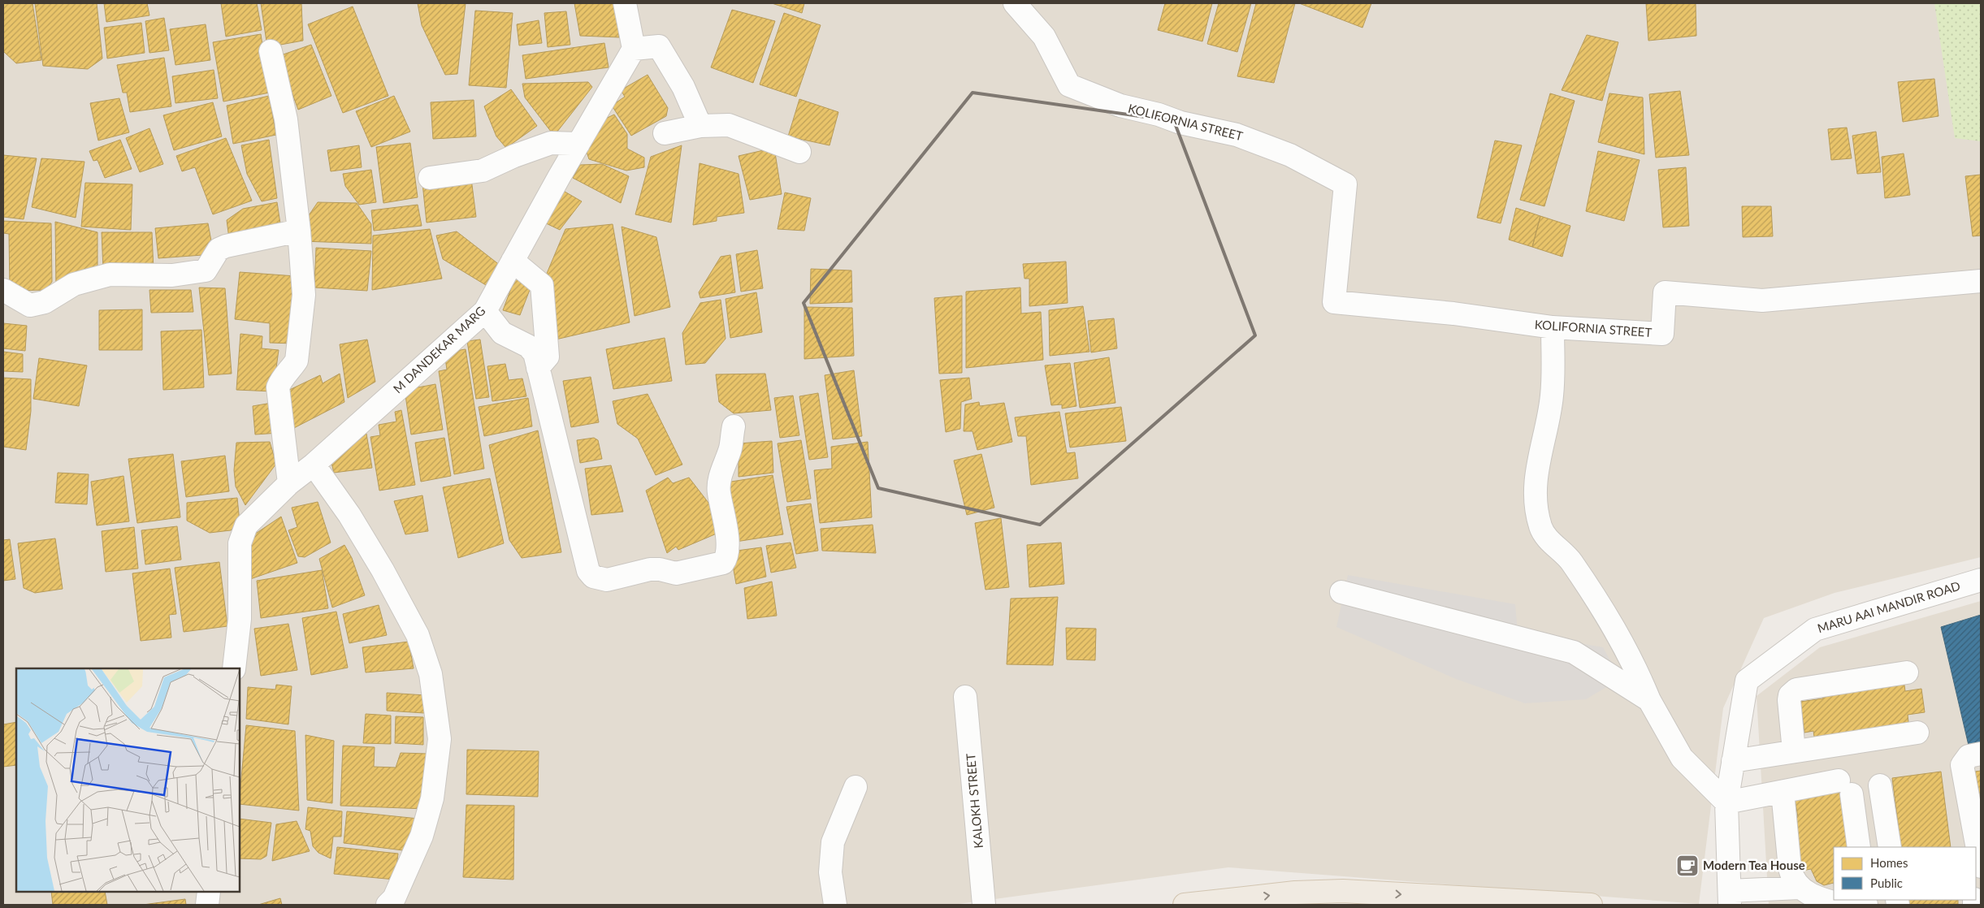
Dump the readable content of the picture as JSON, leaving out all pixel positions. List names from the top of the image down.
{
  "streets": {
    "street": [
      "KOLIFORNIA STREET",
      "M DANDEKAR MARG",
      "MARU AAI MANDIR ROAD",
      "KALOKH STREET"
    ]
  },
  "places": {
    "cafe": ["Modern Tea House"]
  },
  "legend": ["Homes", "Public"]
}
